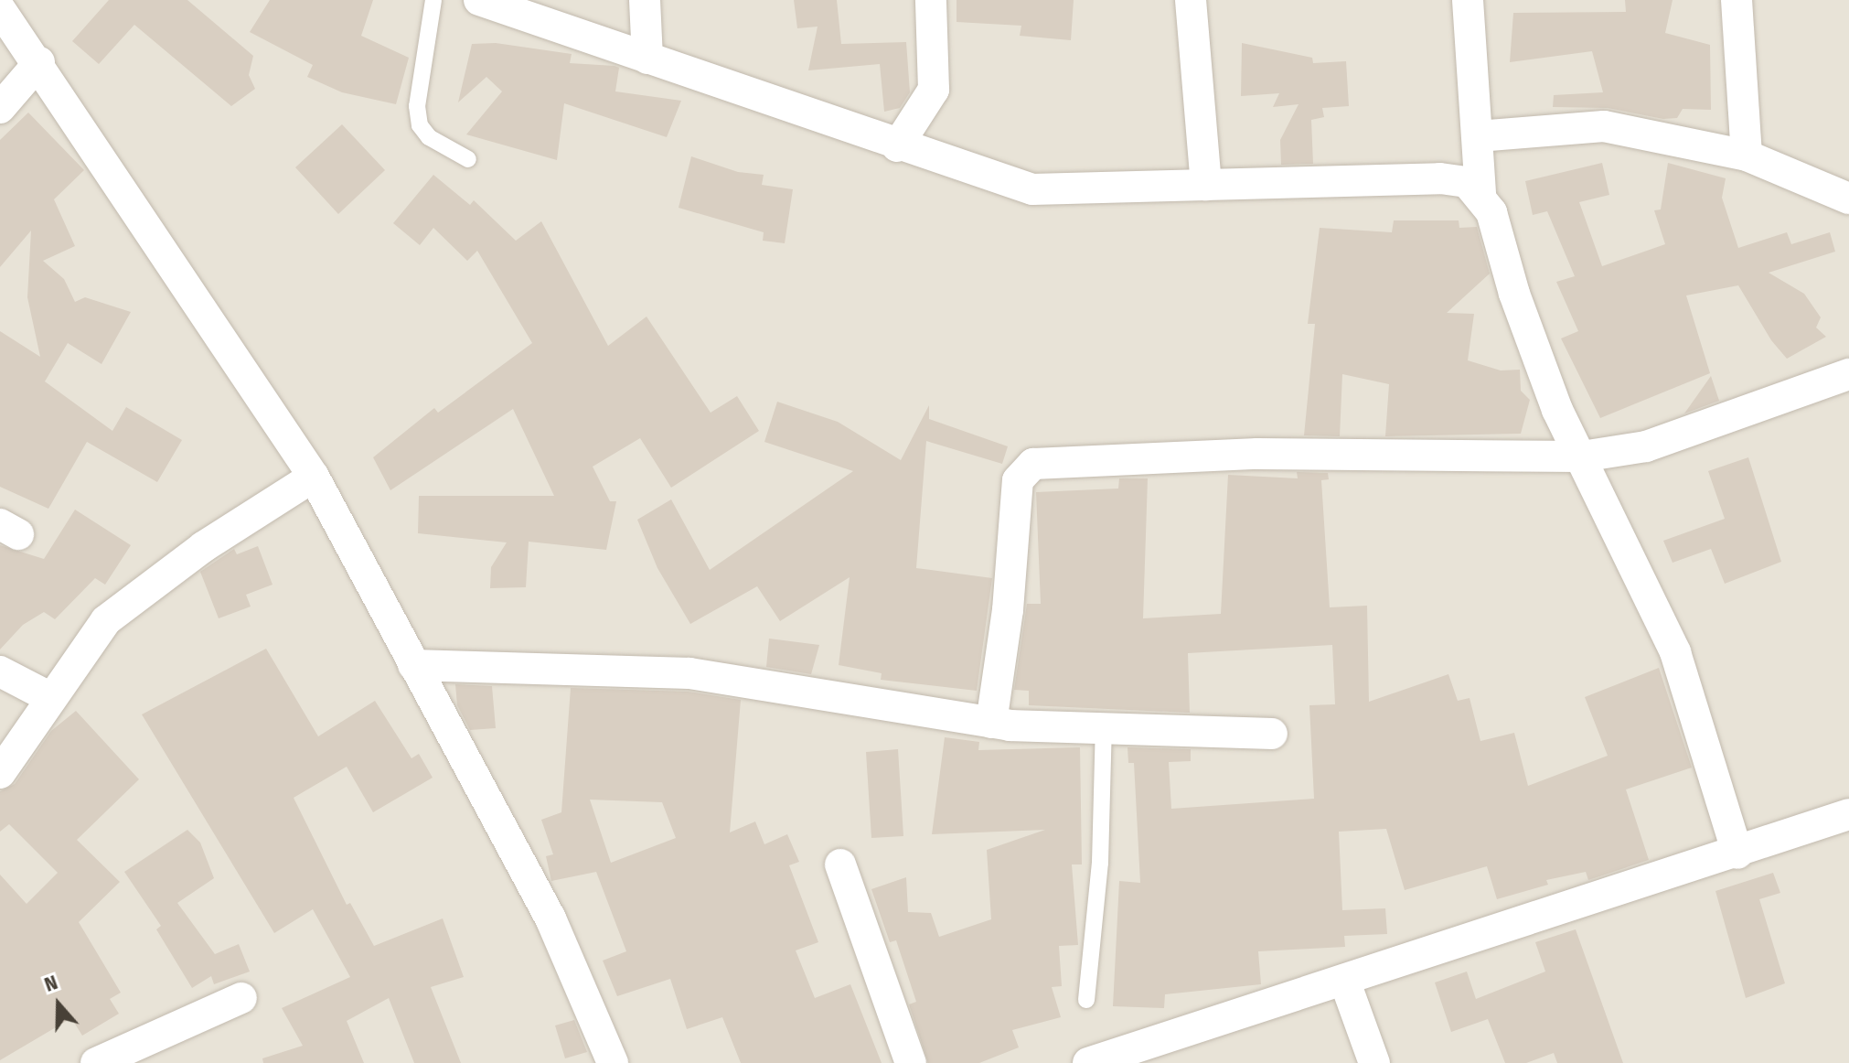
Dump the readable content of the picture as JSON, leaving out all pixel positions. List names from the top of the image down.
{
  "north": "top"
}
